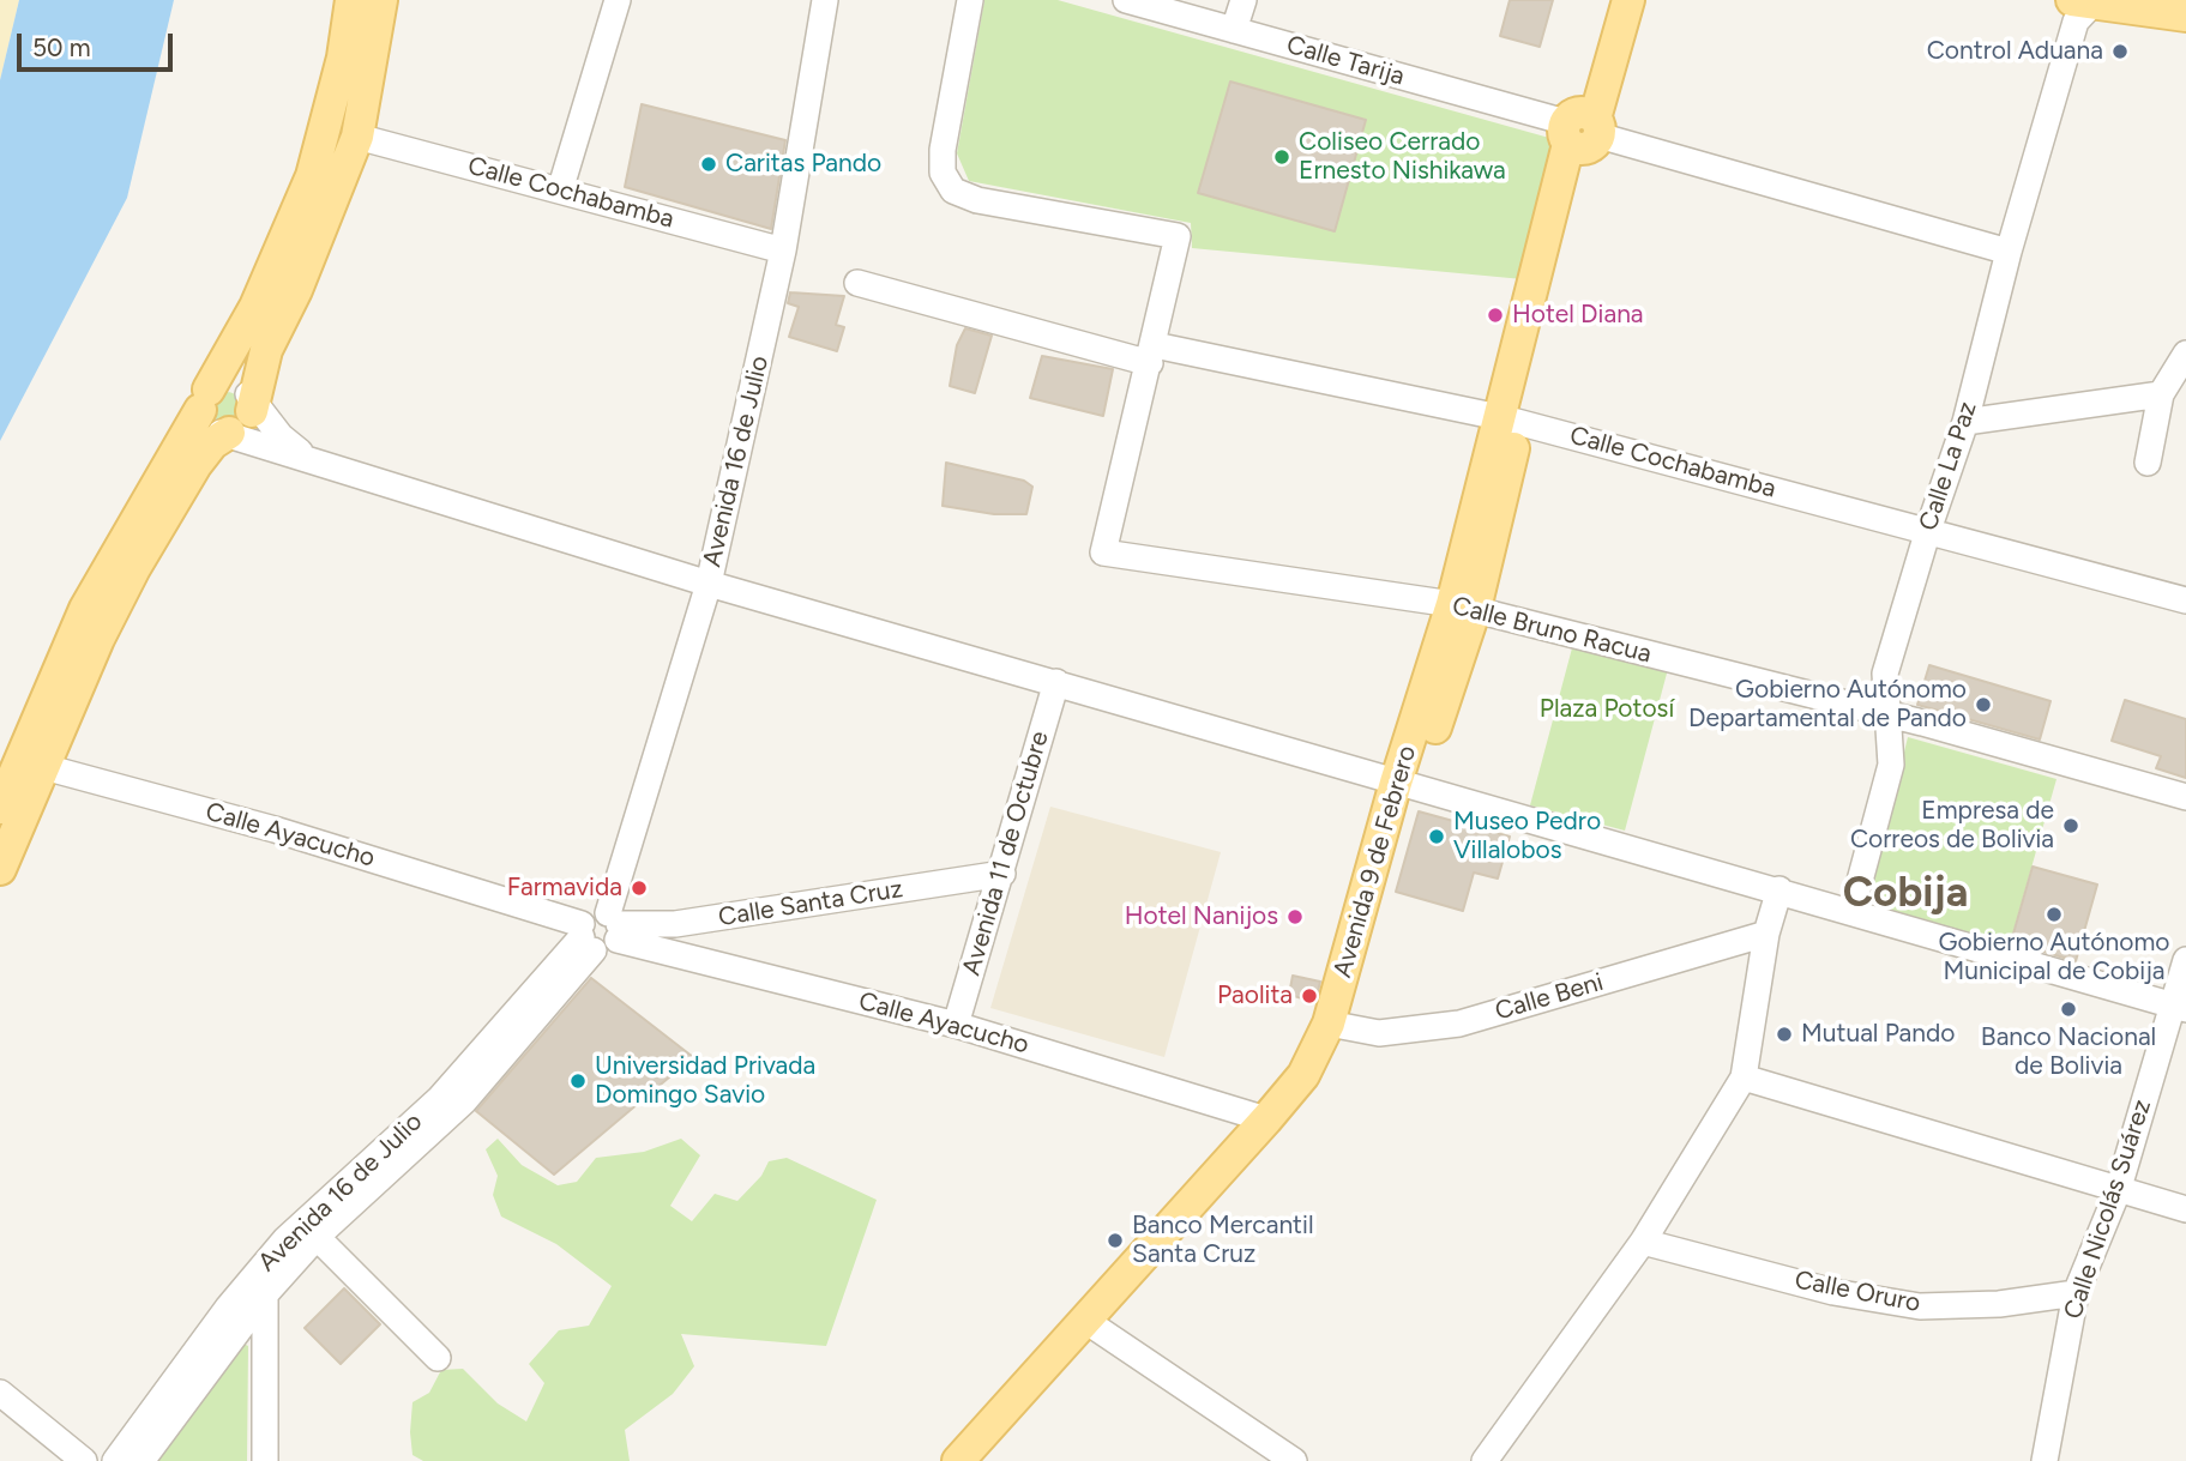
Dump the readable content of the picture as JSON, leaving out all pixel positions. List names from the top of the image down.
{
  "streets": {
    "main road": ["Avenida 9 de Febrero"],
    "street": [
      "Calle Tarija",
      "Calle Cochabamba",
      "Avenida 16 de Julio",
      "Calle La Paz",
      "Calle Bruno Racua",
      "Calle Ayacucho",
      "Avenida 11 de Octubre",
      "Calle Santa Cruz",
      "Calle Beni",
      "Calle Nicolás Suárez",
      "Calle Oruro"
    ]
  },
  "crossings": [
    ["Calle Tarija", "Calle La Paz"],
    ["Calle Tarija", "Avenida 9 de Febrero"],
    ["Calle Cochabamba", "Avenida 16 de Julio"],
    ["Calle Cochabamba", "Calle La Paz"],
    ["Calle Cochabamba", "Calle Bruno Racua"],
    ["Calle Cochabamba", "Avenida 9 de Febrero"],
    ["Avenida 16 de Julio", "Calle Ayacucho"],
    ["Avenida 16 de Julio", "Calle Santa Cruz"],
    ["Calle La Paz", "Calle Bruno Racua"],
    ["Calle Bruno Racua", "Avenida 9 de Febrero"],
    ["Calle Ayacucho", "Avenida 11 de Octubre"],
    ["Calle Ayacucho", "Avenida 9 de Febrero"],
    ["Calle Ayacucho", "Calle Santa Cruz"],
    ["Avenida 11 de Octubre", "Calle Santa Cruz"],
    ["Avenida 9 de Febrero", "Calle Beni"],
    ["Calle Nicolás Suárez", "Calle Oruro"]
  ],
  "districts": ["Cobija"],
  "parks": ["Plaza Potosí"],
  "places": [
    "Control Aduana",
    "Coliseo Cerrado Ernesto Nishikawa",
    "Caritas Pando",
    "Hotel Diana",
    "Gobierno Autónomo Departamental de Pando",
    "Empresa de Correos de Bolivia",
    "Museo Pedro Villalobos",
    "Farmavida",
    "Gobierno Autónomo Municipal de Cobija",
    "Hotel Nanijos",
    "Paolita",
    "Banco Nacional de Bolivia",
    "Mutual Pando",
    "Universidad Privada Domingo Savio",
    "Banco Mercantil Santa Cruz"
  ],
  "scale_bar": "50 m"
}
